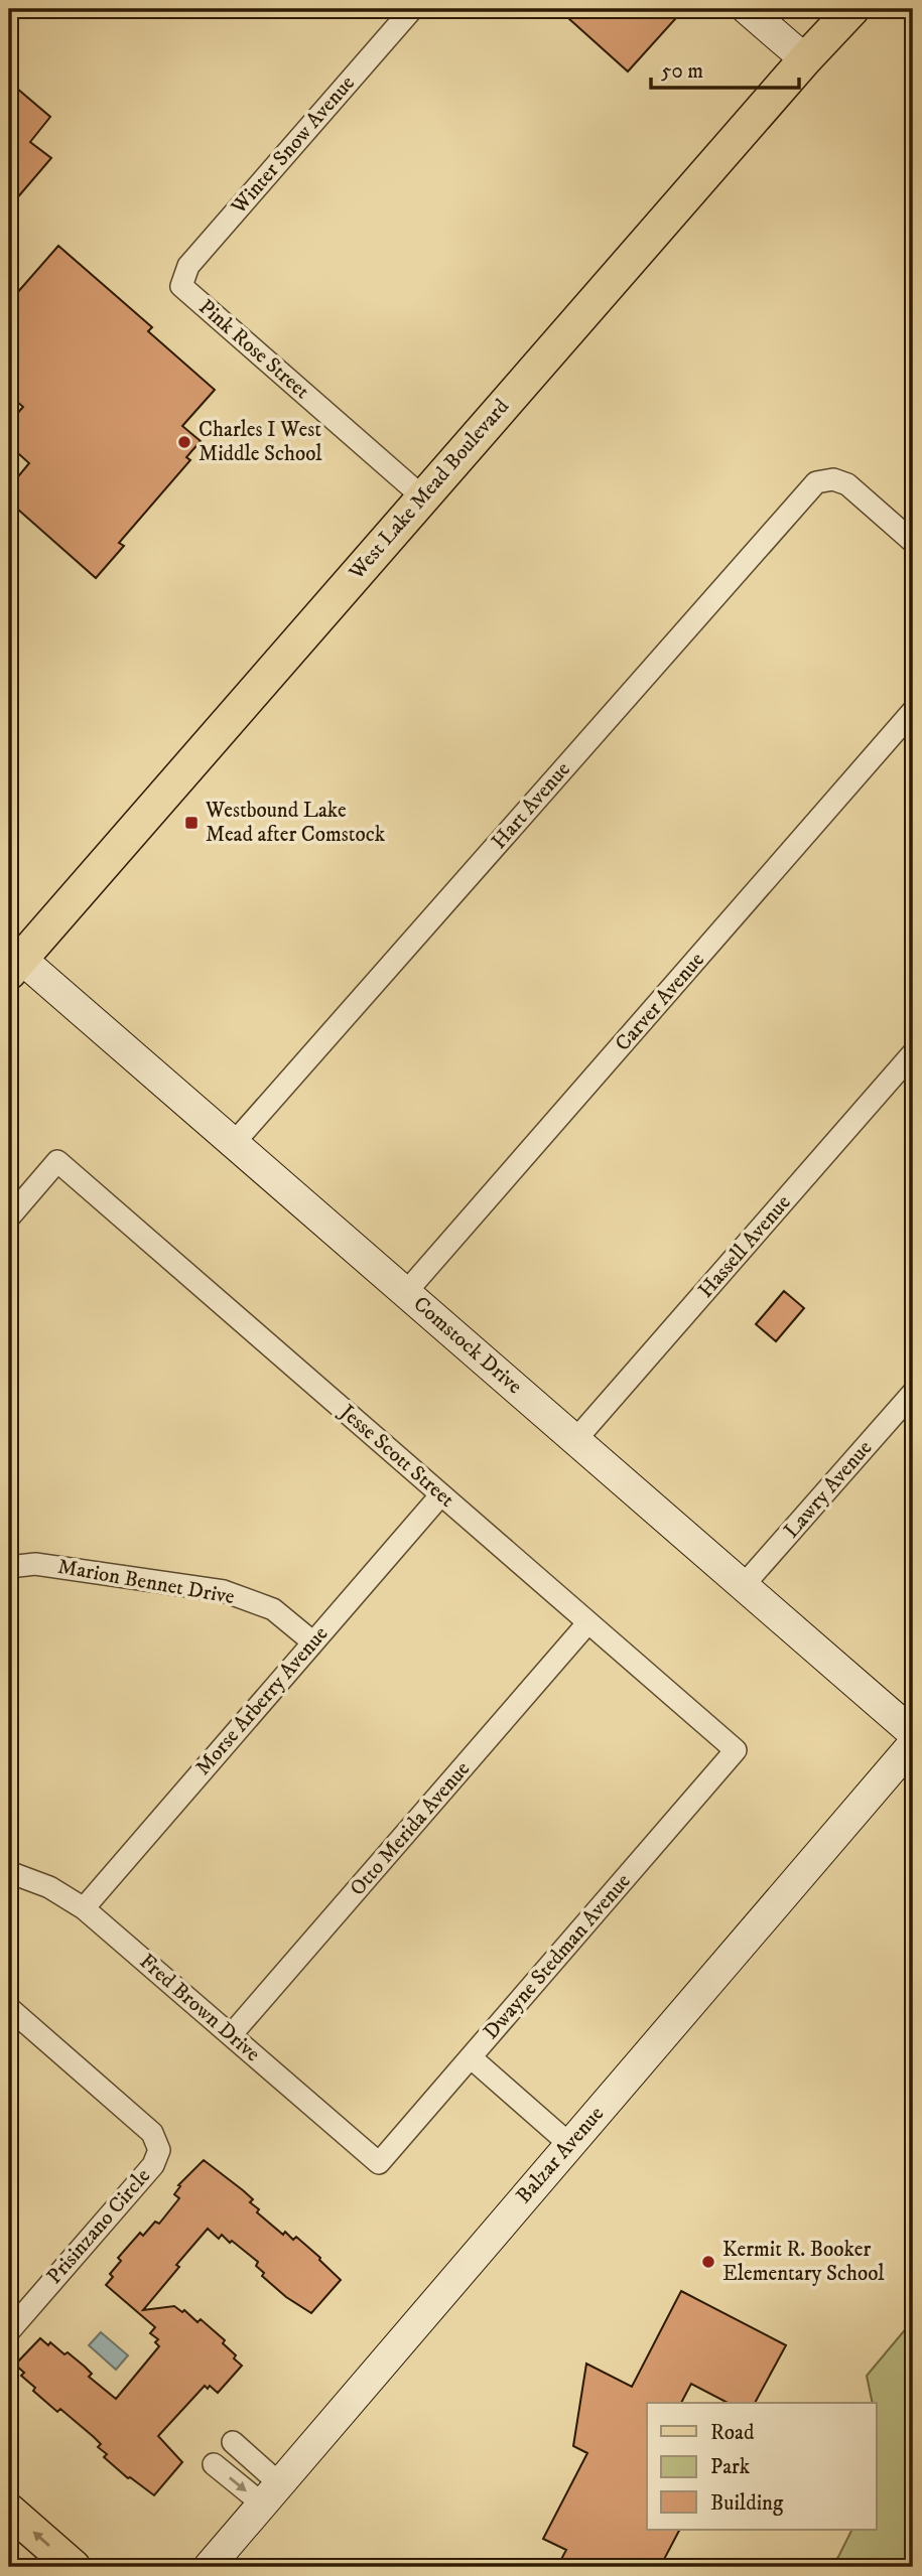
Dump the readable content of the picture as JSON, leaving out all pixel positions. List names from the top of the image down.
{
  "streets": {
    "main road": ["West Lake Mead Boulevard"],
    "street": [
      "Winter Snow Avenue",
      "Pink Rose Street",
      "Hart Avenue",
      "Carver Avenue",
      "Hassell Avenue",
      "Comstock Drive",
      "Jesse Scott Street",
      "Lawry Avenue",
      "Marion Bennet Drive",
      "Morse Arberry Avenue",
      "Otto Merida Avenue",
      "Dwayne Stedman Avenue",
      "Fred Brown Drive",
      "Balzar Avenue",
      "Prisinzano Circle"
    ]
  },
  "crossings": [
    ["Winter Snow Avenue", "Pink Rose Street"],
    ["Pink Rose Street", "West Lake Mead Boulevard"],
    ["West Lake Mead Boulevard", "Comstock Drive"],
    ["Hart Avenue", "Comstock Drive"],
    ["Carver Avenue", "Comstock Drive"],
    ["Hassell Avenue", "Comstock Drive"],
    ["Comstock Drive", "Lawry Avenue"],
    ["Jesse Scott Street", "Morse Arberry Avenue"],
    ["Jesse Scott Street", "Otto Merida Avenue"],
    ["Jesse Scott Street", "Dwayne Stedman Avenue"],
    ["Marion Bennet Drive", "Morse Arberry Avenue"],
    ["Morse Arberry Avenue", "Fred Brown Drive"],
    ["Otto Merida Avenue", "Fred Brown Drive"],
    ["Dwayne Stedman Avenue", "Fred Brown Drive"]
  ],
  "places": {
    "other": ["Charles I West Middle School", "Kermit R. Booker Elementary School"],
    "transit": ["Westbound Lake Mead after Comstock"]
  },
  "legend": ["Road", "Park", "Building"],
  "scale_bar": "50 m"
}
